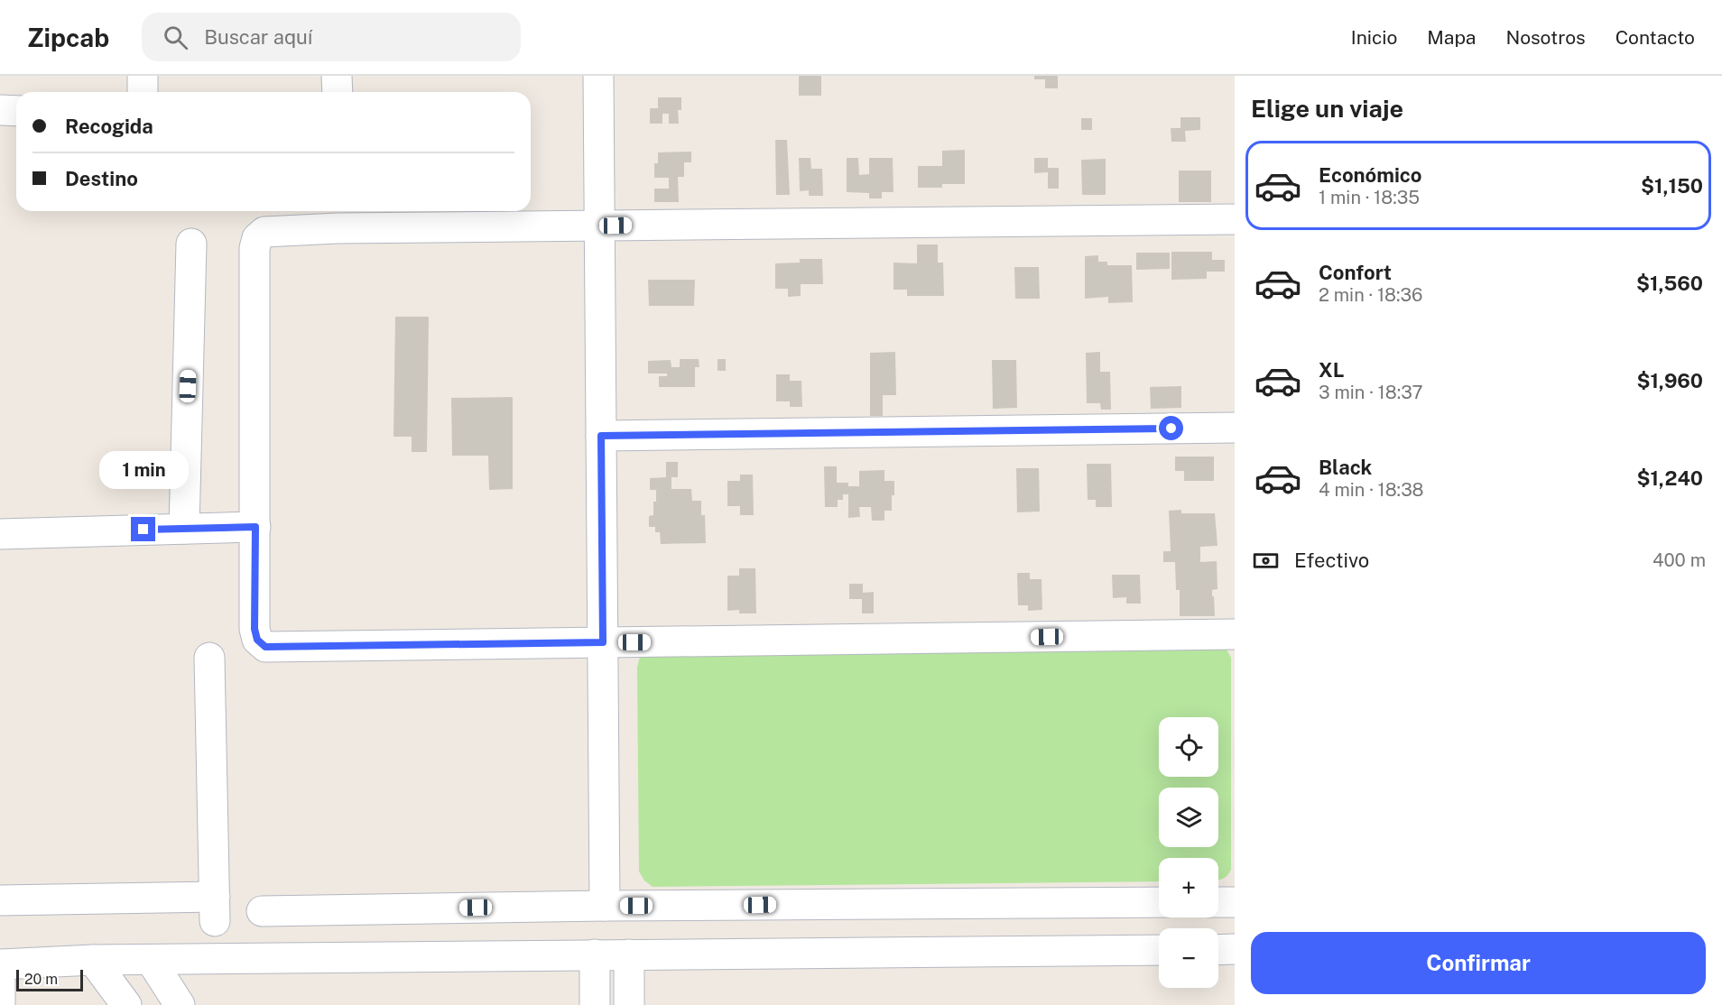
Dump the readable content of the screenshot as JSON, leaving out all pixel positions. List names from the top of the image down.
{
  "scale_bar": "20 m",
  "page": {
    "header": "Zipcab",
    "search": "Buscar aquí",
    "nav": [
      "Inicio",
      "Mapa",
      "Nosotros",
      "Contacto"
    ],
    "heading": "Elige un viaje",
    "banner": ["Recogida", "Destino"],
    "list": [
      {
        "name": "Económico",
        "note": "1 min · 18:35",
        "value": "$1,150"
      },
      {
        "name": "Confort",
        "note": "2 min · 18:36",
        "value": "$1,560"
      },
      {
        "name": "XL",
        "note": "3 min · 18:37",
        "value": "$1,960"
      },
      {
        "name": "Black",
        "note": "4 min · 18:38",
        "value": "$1,240"
      }
    ],
    "bubble": "1 min",
    "pay": ["Efectivo", "400 m"],
    "map_buttons": ["+", "−"],
    "buttons": "Confirmar",
    "scale": "20 m"
  }
}
